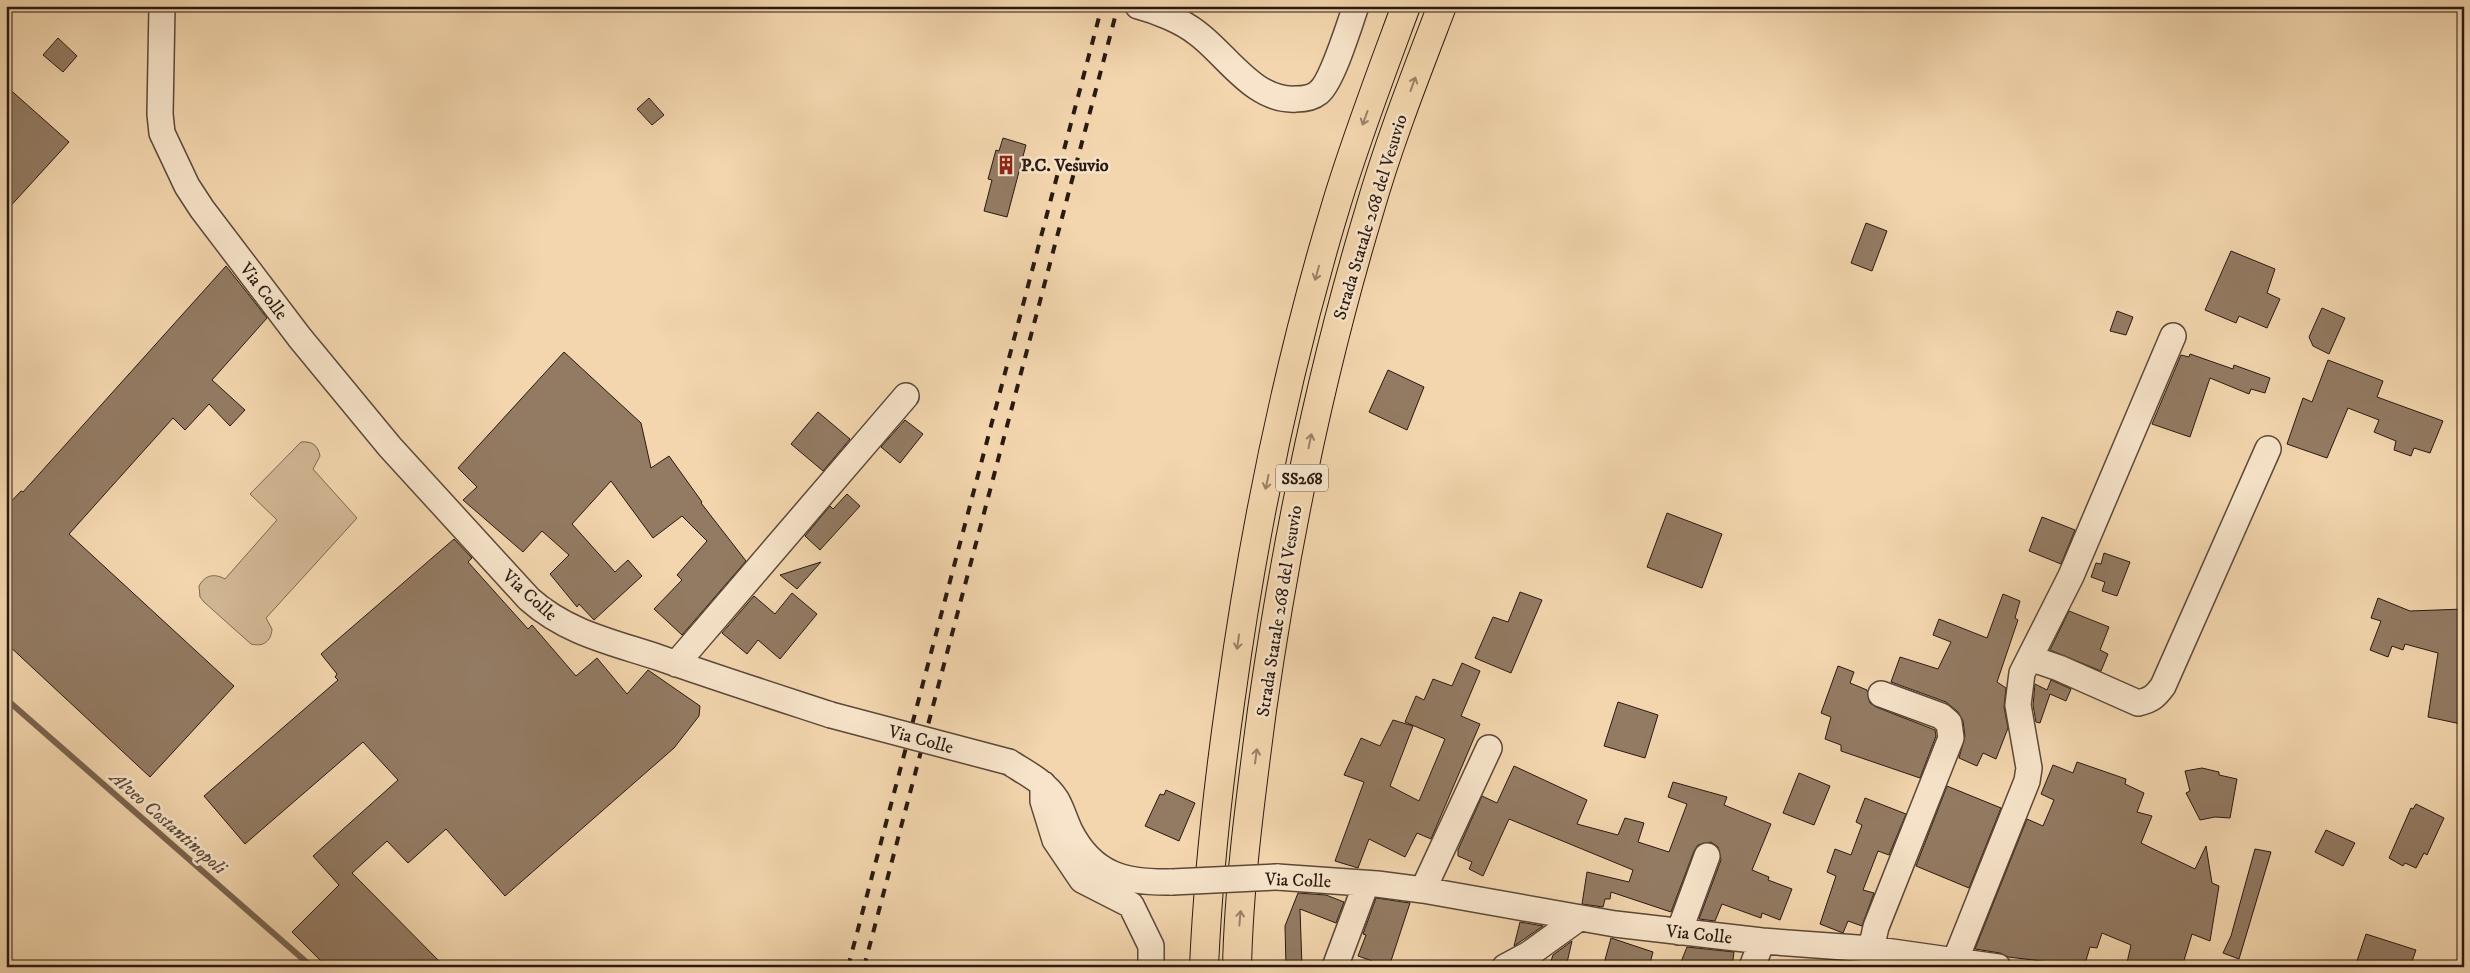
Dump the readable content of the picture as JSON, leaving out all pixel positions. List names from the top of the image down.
{
  "streets": {
    "highway": ["Strada Statale 268 del Vesuvio", "SS268"],
    "street": ["Via Colle"]
  },
  "water": ["Alveo Costantinopoli"],
  "places": {
    "building": ["P.C. Vesuvio"]
  }
}
